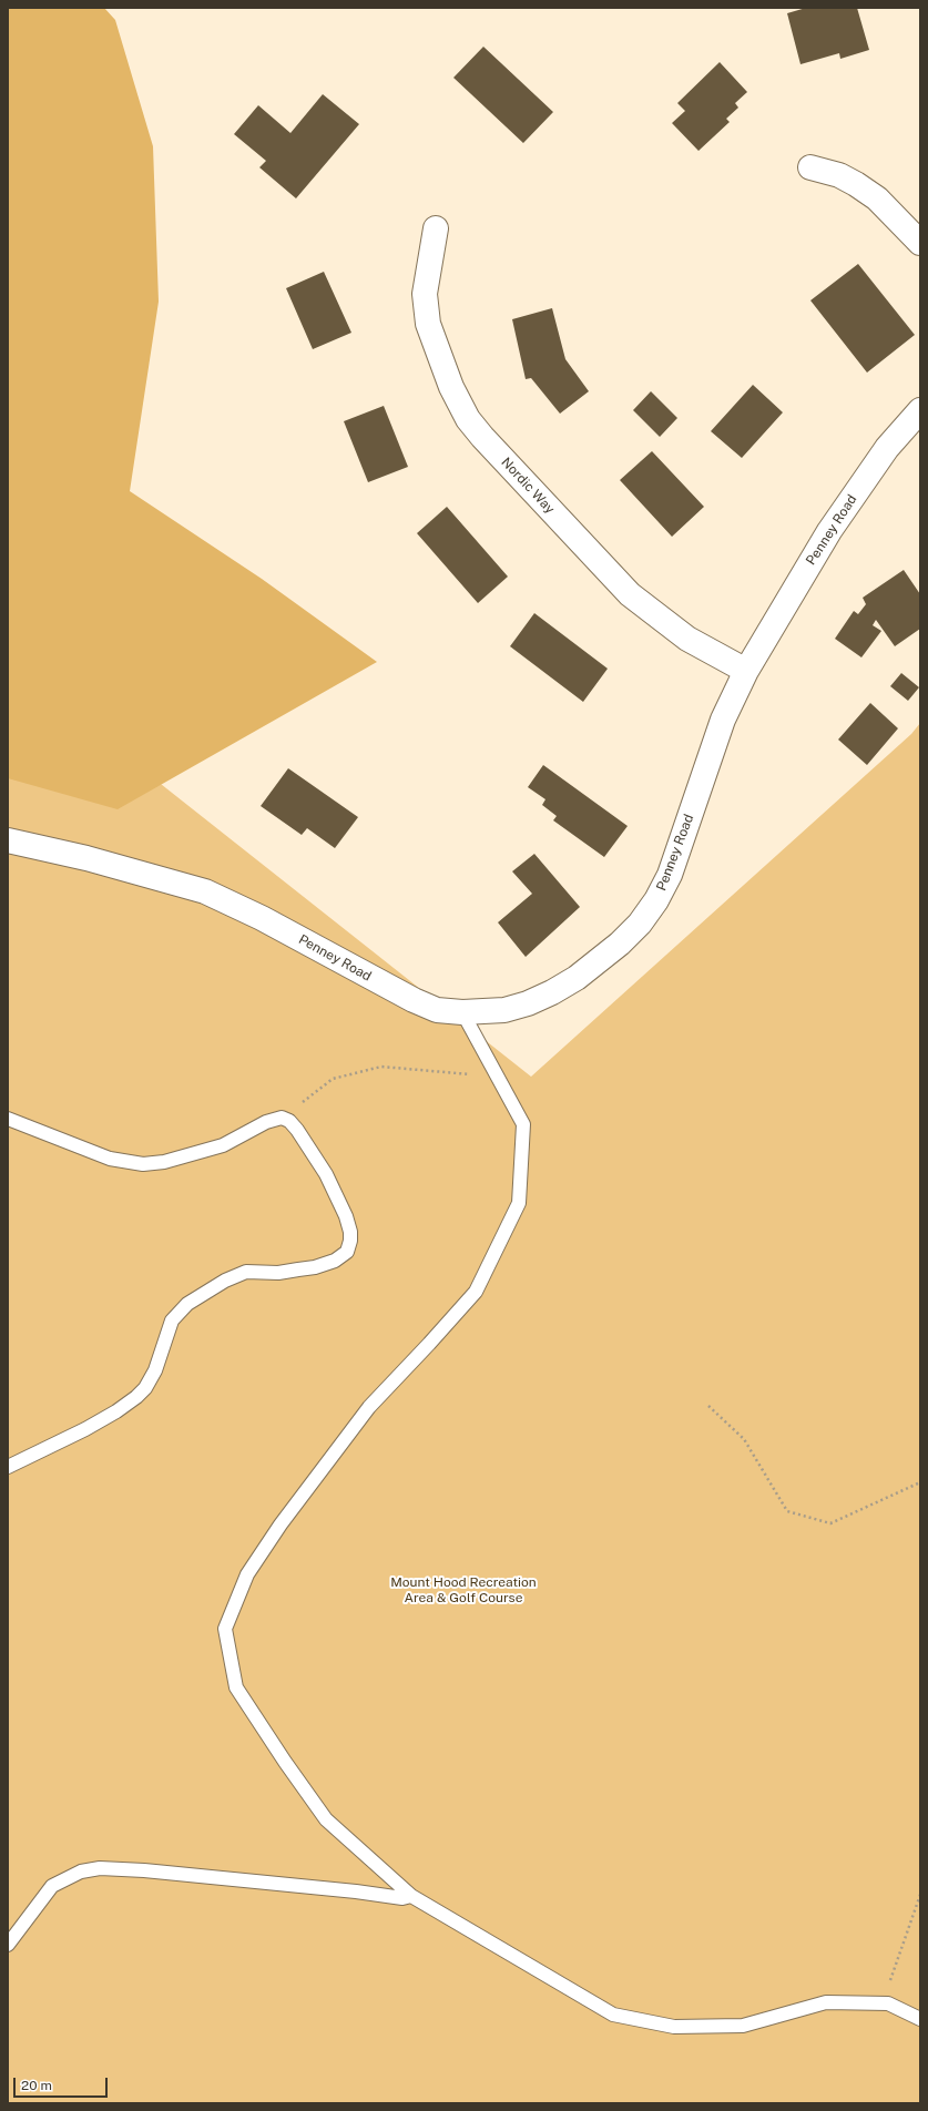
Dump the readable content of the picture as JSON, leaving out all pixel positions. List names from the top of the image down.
{
  "streets": {
    "street": ["Nordic Way", "Penney Road"]
  },
  "crossings": [
    ["Nordic Way", "Penney Road"]
  ],
  "parks": ["Mount Hood Recreation Area & Golf Course"],
  "scale_bar": "20 m"
}
